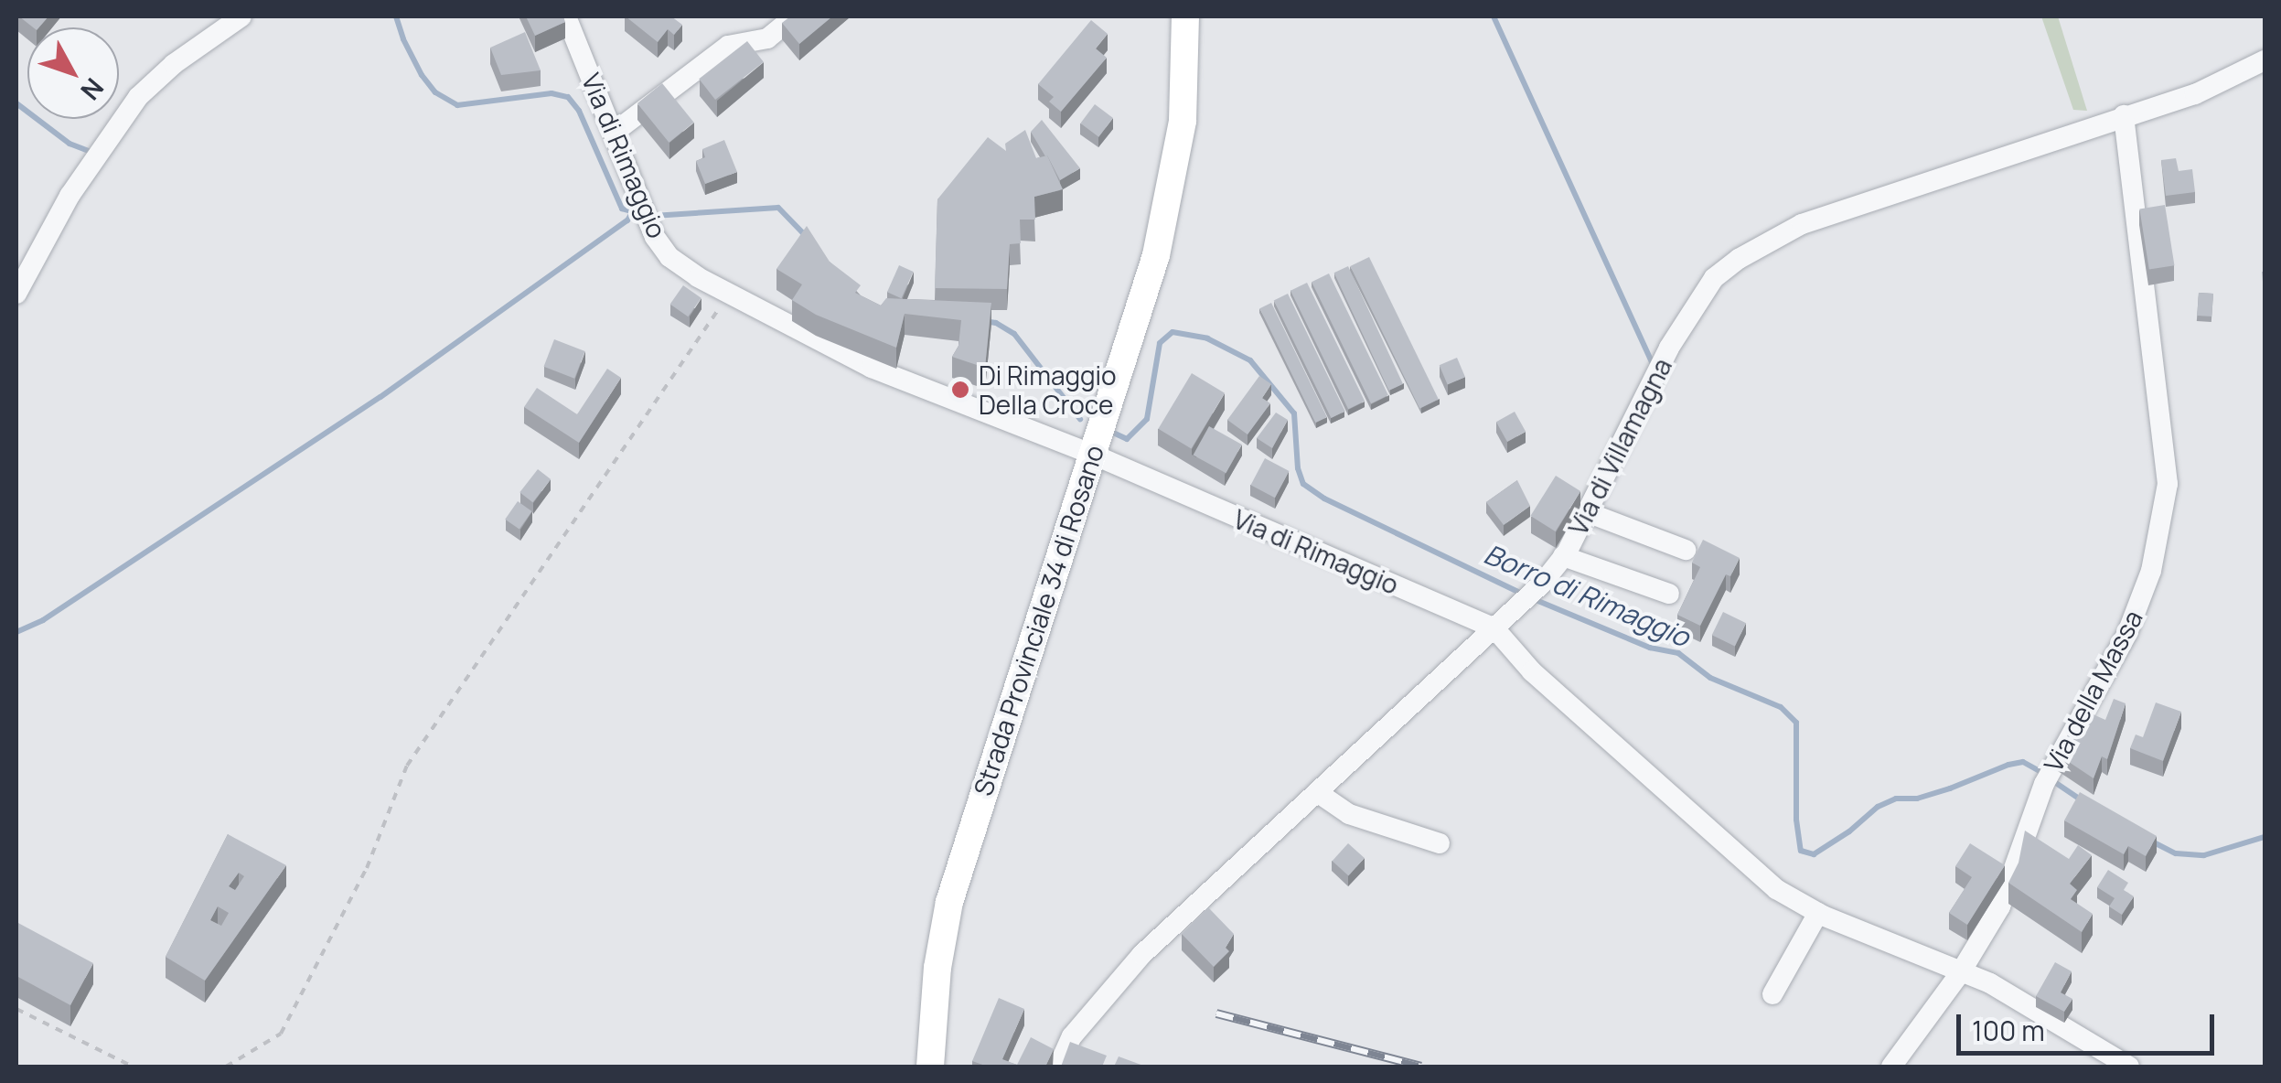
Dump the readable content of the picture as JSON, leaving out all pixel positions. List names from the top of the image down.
{
  "streets": {
    "main road": ["Strada Provinciale 34 di Rosano"],
    "street": ["Via di Rimaggio", "Via di Villamagna", "Via della Massa"]
  },
  "crossings": [
    ["Via di Rimaggio", "Via di Villamagna"],
    ["Via di Rimaggio", "Strada Provinciale 34 di Rosano"],
    ["Via di Rimaggio", "Via della Massa"],
    ["Via di Villamagna", "Via della Massa"]
  ],
  "water": ["Borro di Rimaggio"],
  "places": ["Di Rimaggio Della Croce"],
  "scale_bar": "100 m",
  "north": "bottom right"
}
